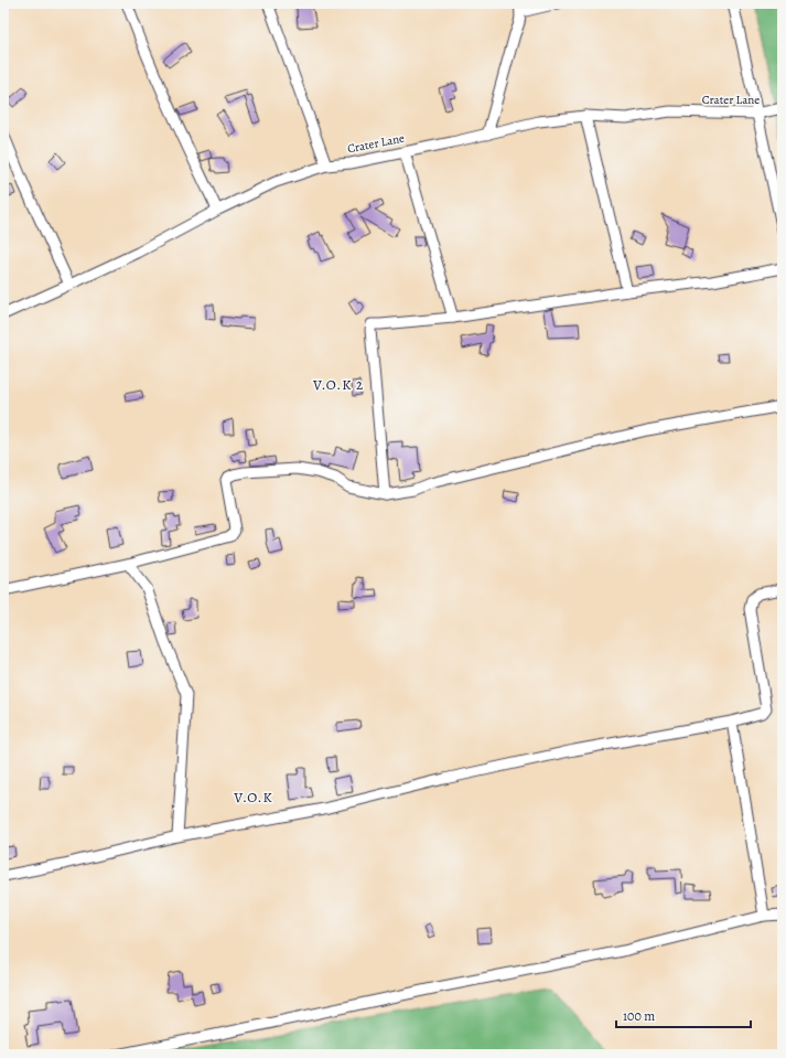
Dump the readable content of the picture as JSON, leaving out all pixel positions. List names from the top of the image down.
{
  "streets": {
    "street": ["Crater Lane"]
  },
  "districts": ["V.O.K 2", "V.O.K"],
  "scale_bar": "100 m"
}
